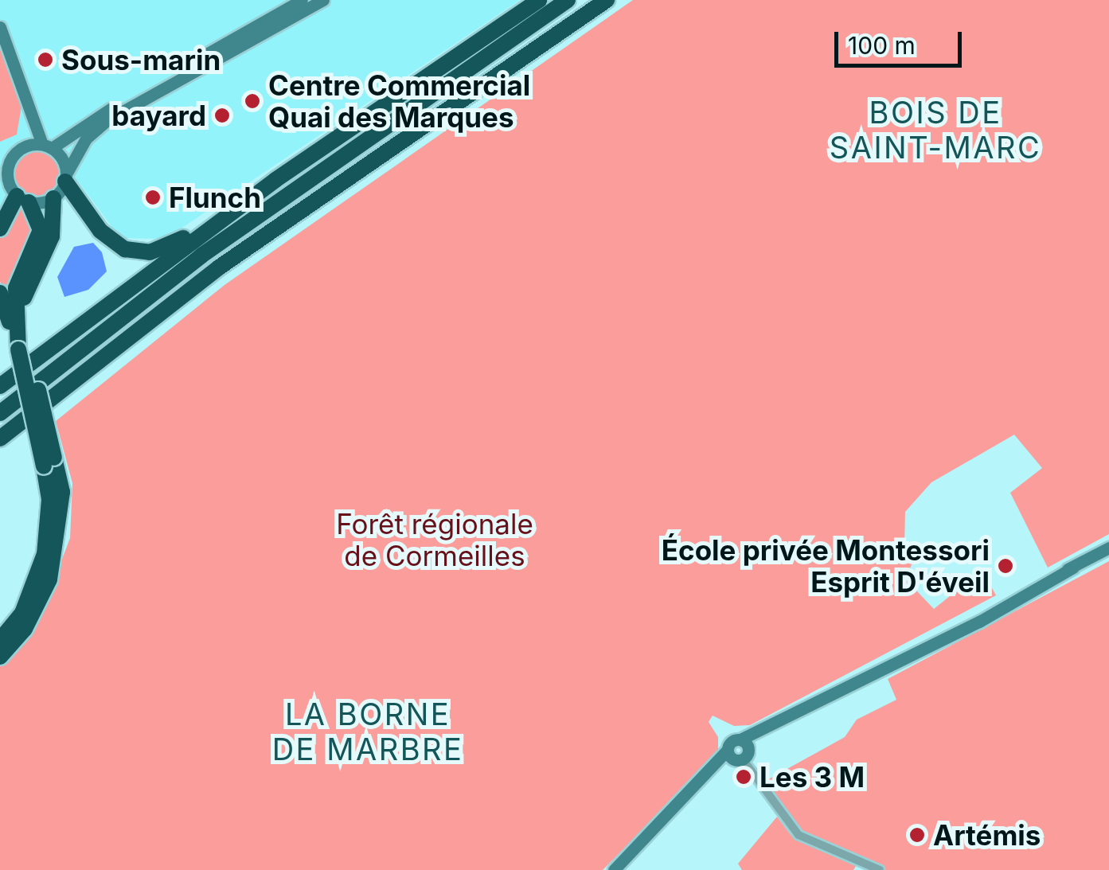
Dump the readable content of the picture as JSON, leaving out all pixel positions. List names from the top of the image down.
{
  "districts": ["BOIS DE SAINT-MARC", "LA BORNE DE MARBRE"],
  "parks": ["Forêt régionale de Cormeilles"],
  "places": [
    "Sous-marin",
    "Centre Commercial Quai des Marques",
    "bayard",
    "Flunch",
    "École privée Montessori Esprit D'éveil",
    "Les 3 M",
    "Artémis"
  ],
  "scale_bar": "100 m"
}
